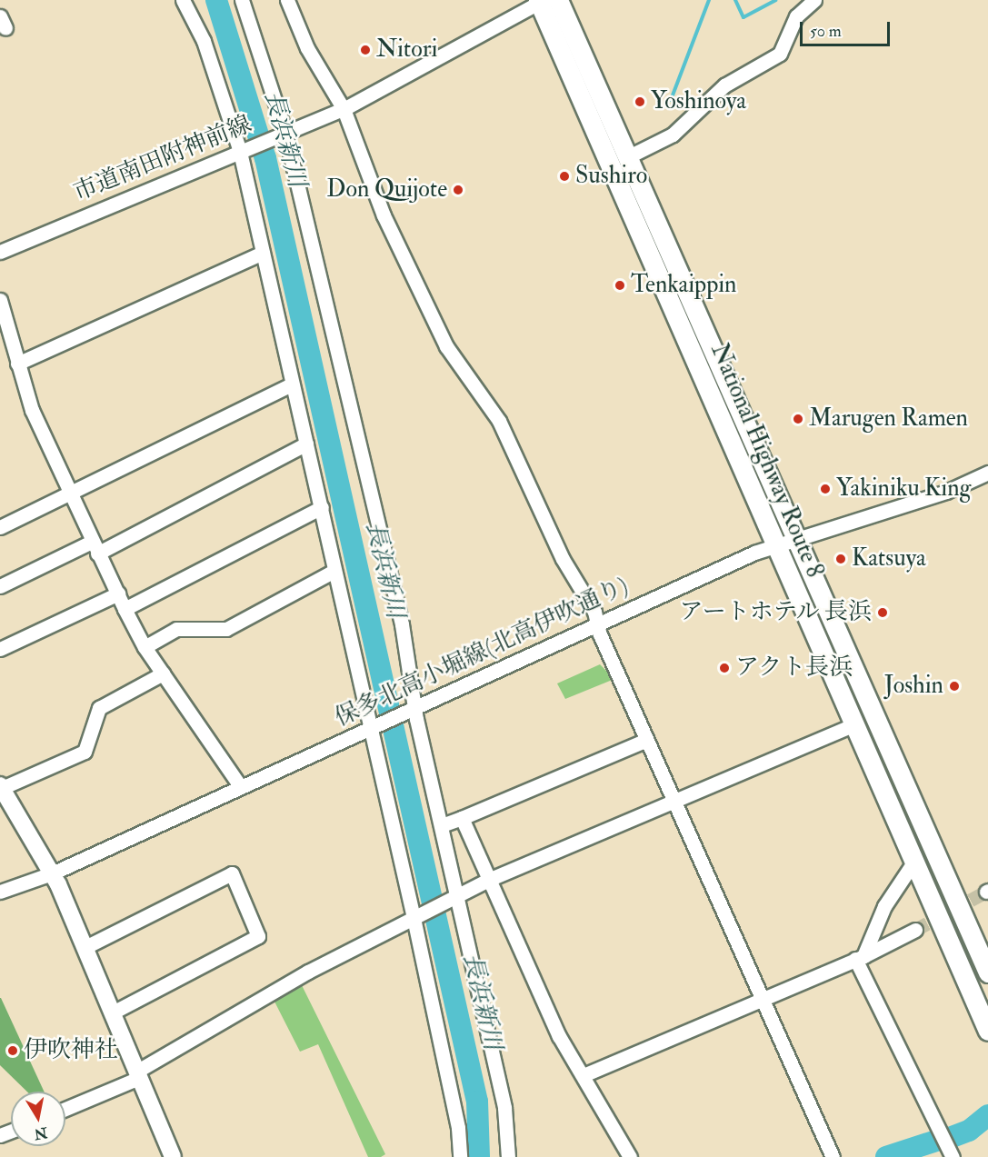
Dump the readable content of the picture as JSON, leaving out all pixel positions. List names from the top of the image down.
{
  "streets": {
    "highway": ["National Highway Route 8"],
    "street": ["市道南田附神前線", "保多北高小堀線(北高伊吹通り)"]
  },
  "crossings": [
    ["市道南田附神前線", "National Highway Route 8"],
    ["National Highway Route 8", "保多北高小堀線(北高伊吹通り)"]
  ],
  "water": ["長浜新川"],
  "places": [
    "Nitori",
    "Yoshinoya",
    "Sushiro",
    "Don Quijote",
    "Tenkaippin",
    "Marugen Ramen",
    "Yakiniku King",
    "Katsuya",
    "アートホテル 長浜",
    "アクト長浜",
    "Joshin",
    "伊吹神社"
  ],
  "scale_bar": "50 m",
  "north": "bottom"
}
